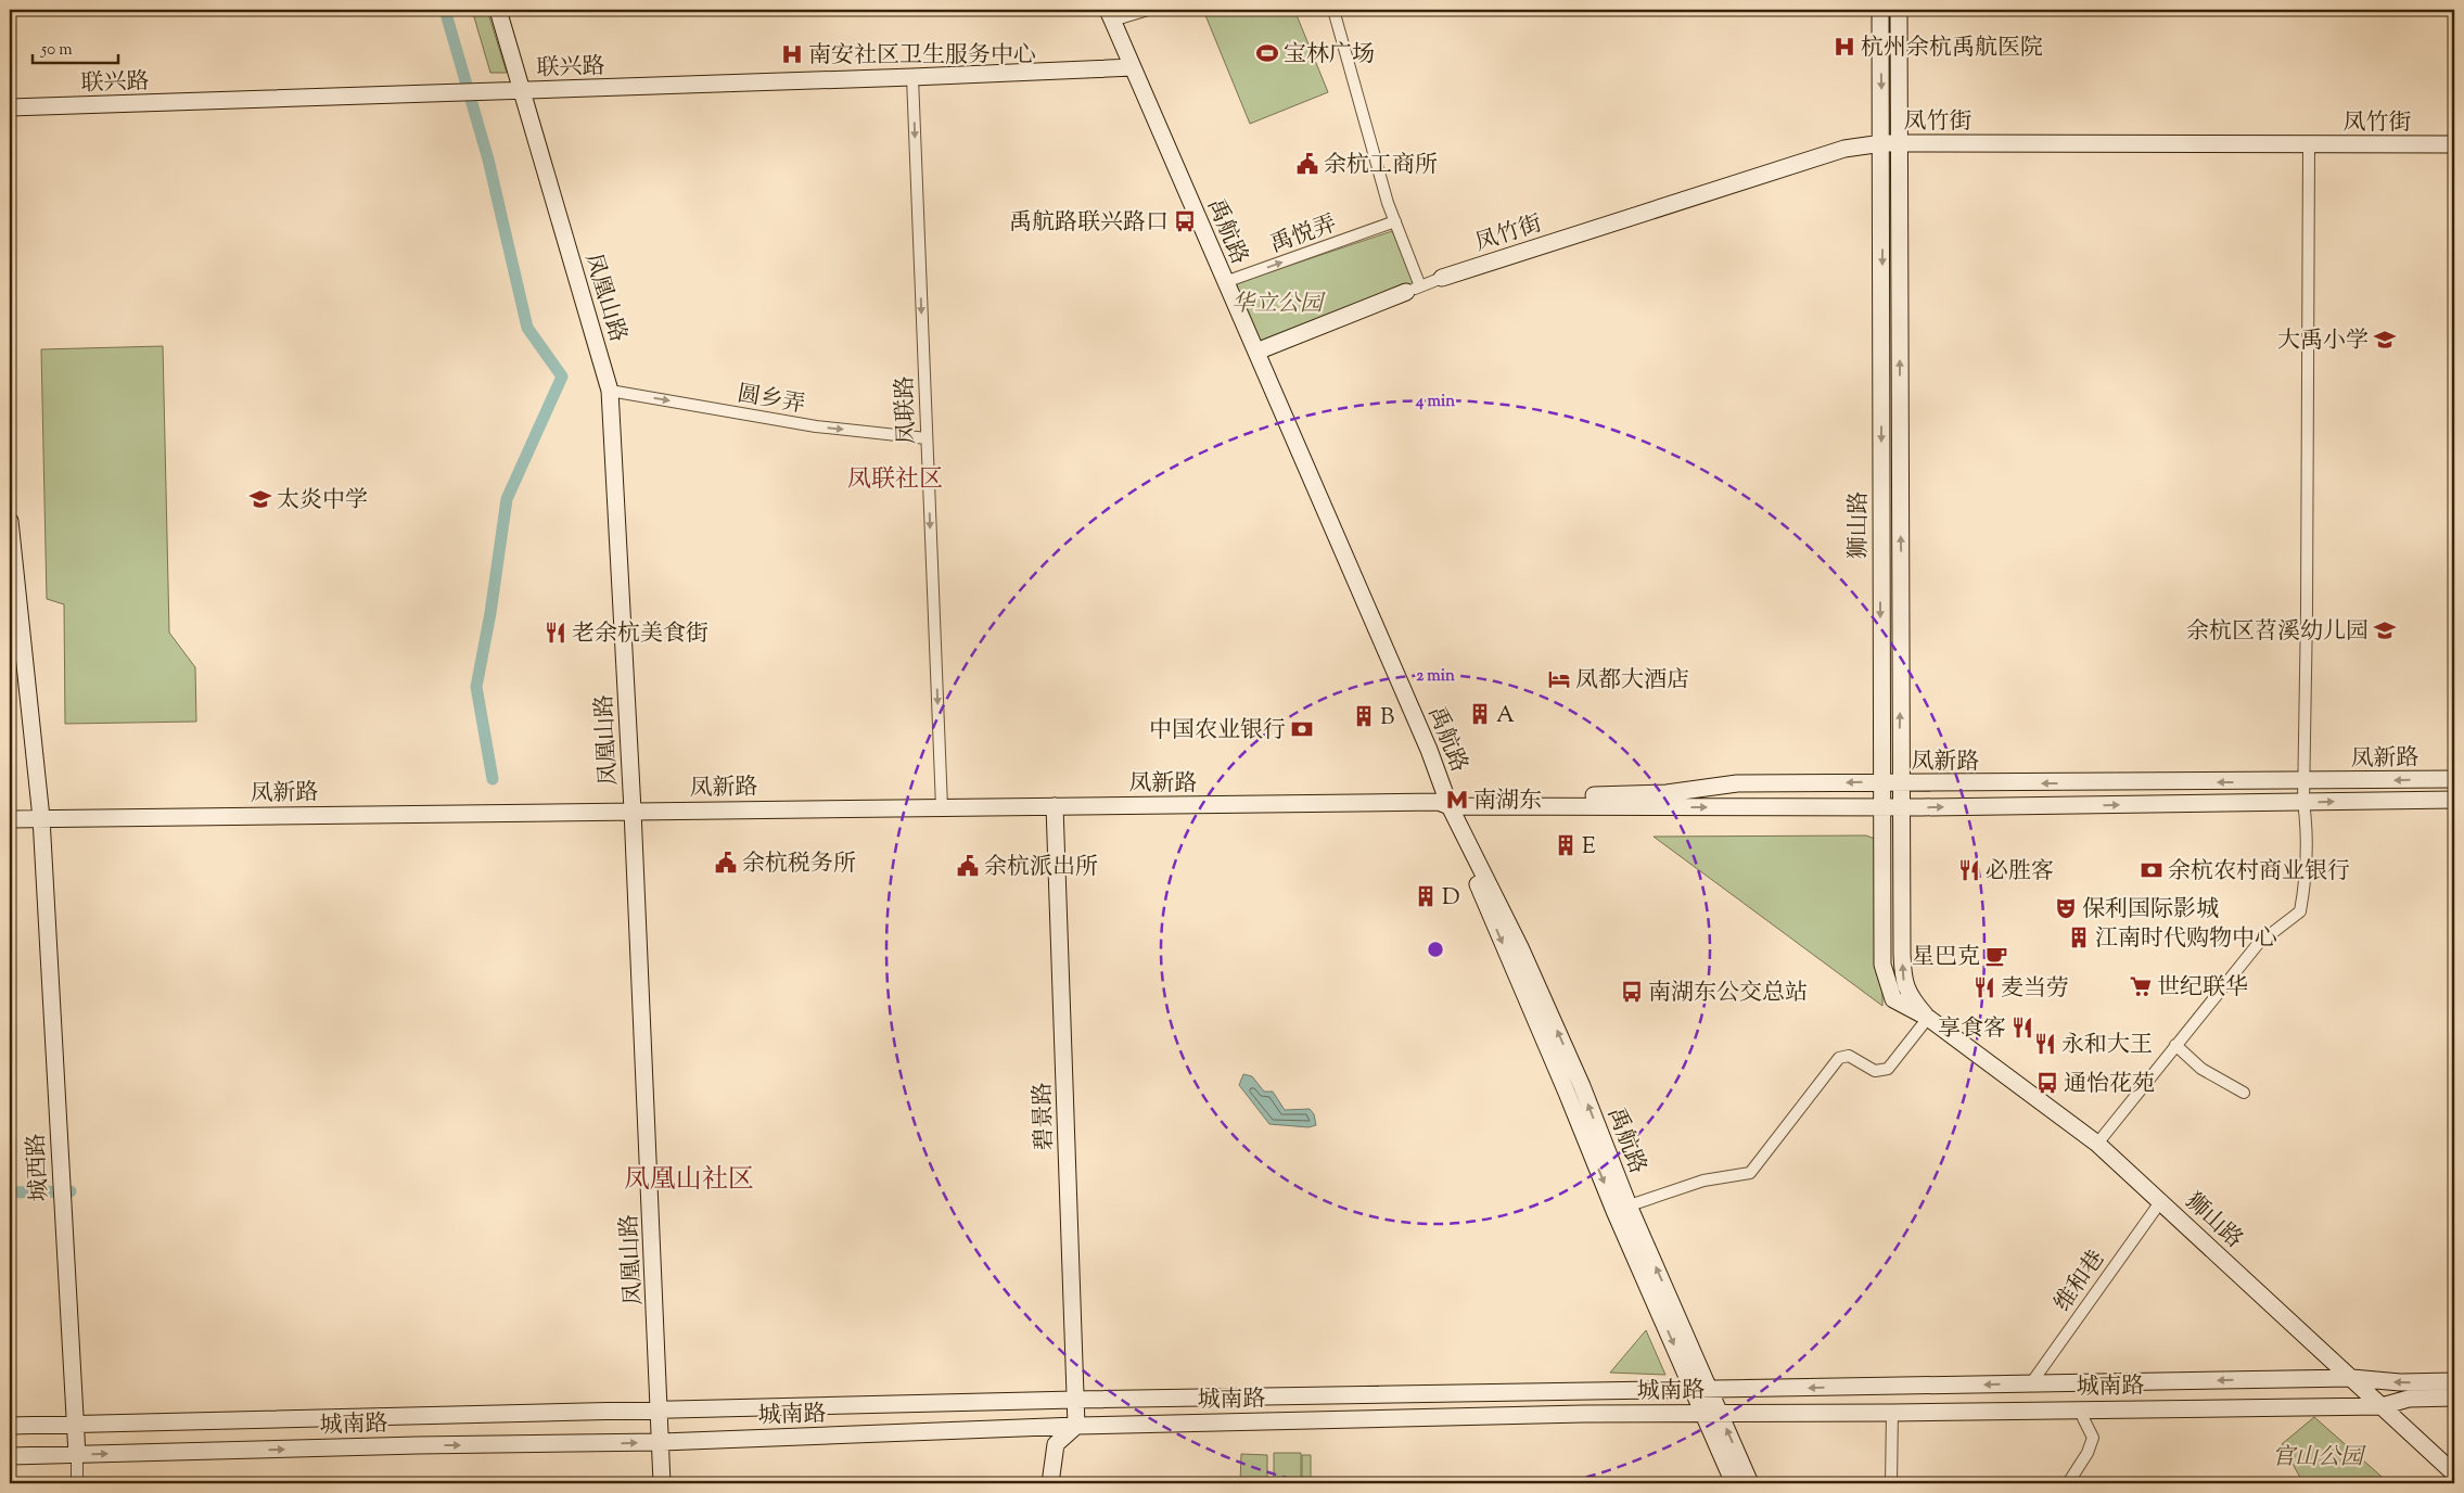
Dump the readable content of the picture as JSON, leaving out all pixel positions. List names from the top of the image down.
{
  "streets": {
    "main road": [
      "联兴路",
      "凤竹街",
      "禹航路",
      "凤凰山路",
      "狮山路",
      "凤新路",
      "碧景路",
      "城西路",
      "城南路"
    ],
    "street": [
      "禹悦弄",
      "圆乡弄",
      "凤联路",
      "维和巷"
    ]
  },
  "crossings": [
    ["联兴路", "禹航路"],
    ["联兴路", "凤凰山路"],
    ["联兴路", "凤联路"],
    ["凤竹街", "狮山路"],
    ["禹航路", "禹悦弄"],
    ["禹航路", "凤新路"],
    ["禹航路", "城南路"],
    ["凤凰山路", "圆乡弄"],
    ["凤凰山路", "凤新路"],
    ["凤凰山路", "城南路"],
    ["圆乡弄", "凤联路"],
    ["凤联路", "凤新路"],
    ["狮山路", "凤新路"],
    ["狮山路", "维和巷"],
    ["狮山路", "城南路"],
    ["凤新路", "碧景路"],
    ["凤新路", "城西路"],
    ["碧景路", "城南路"],
    ["城西路", "城南路"],
    ["维和巷", "城南路"]
  ],
  "one_way": ["禹悦弄", "圆乡弄", "凤联路"],
  "districts": ["凤联社区", "凤凰山社区"],
  "parks": ["华立公园", "官山公园"],
  "places": {
    "hospital": ["杭州余杭禹航医院", "南安社区卫生服务中心"],
    "sports": ["宝林广场"],
    "public building": ["余杭工商所", "余杭税务所", "余杭派出所"],
    "bus stop": ["禹航路联兴路口", "南湖东公交总站", "通怡花苑"],
    "school or university": ["大禹小学", "太炎中学", "余杭区苕溪幼儿园"],
    "restaurant": [
      "老余杭美食街",
      "必胜客",
      "麦当劳",
      "享食客",
      "永和大王"
    ],
    "hotel": ["凤都大酒店"],
    "building": [
      "A",
      "B",
      "E",
      "D",
      "江南时代购物中心"
    ],
    "bank": ["中国农业银行", "余杭农村商业银行"],
    "metro station": ["南湖东"],
    "theatre": ["保利国际影城"],
    "cafe": ["星巴克"],
    "supermarket": ["世纪联华"]
  },
  "scale_bar": "50 m",
  "rings": ["4 min", "2 min"]
}
